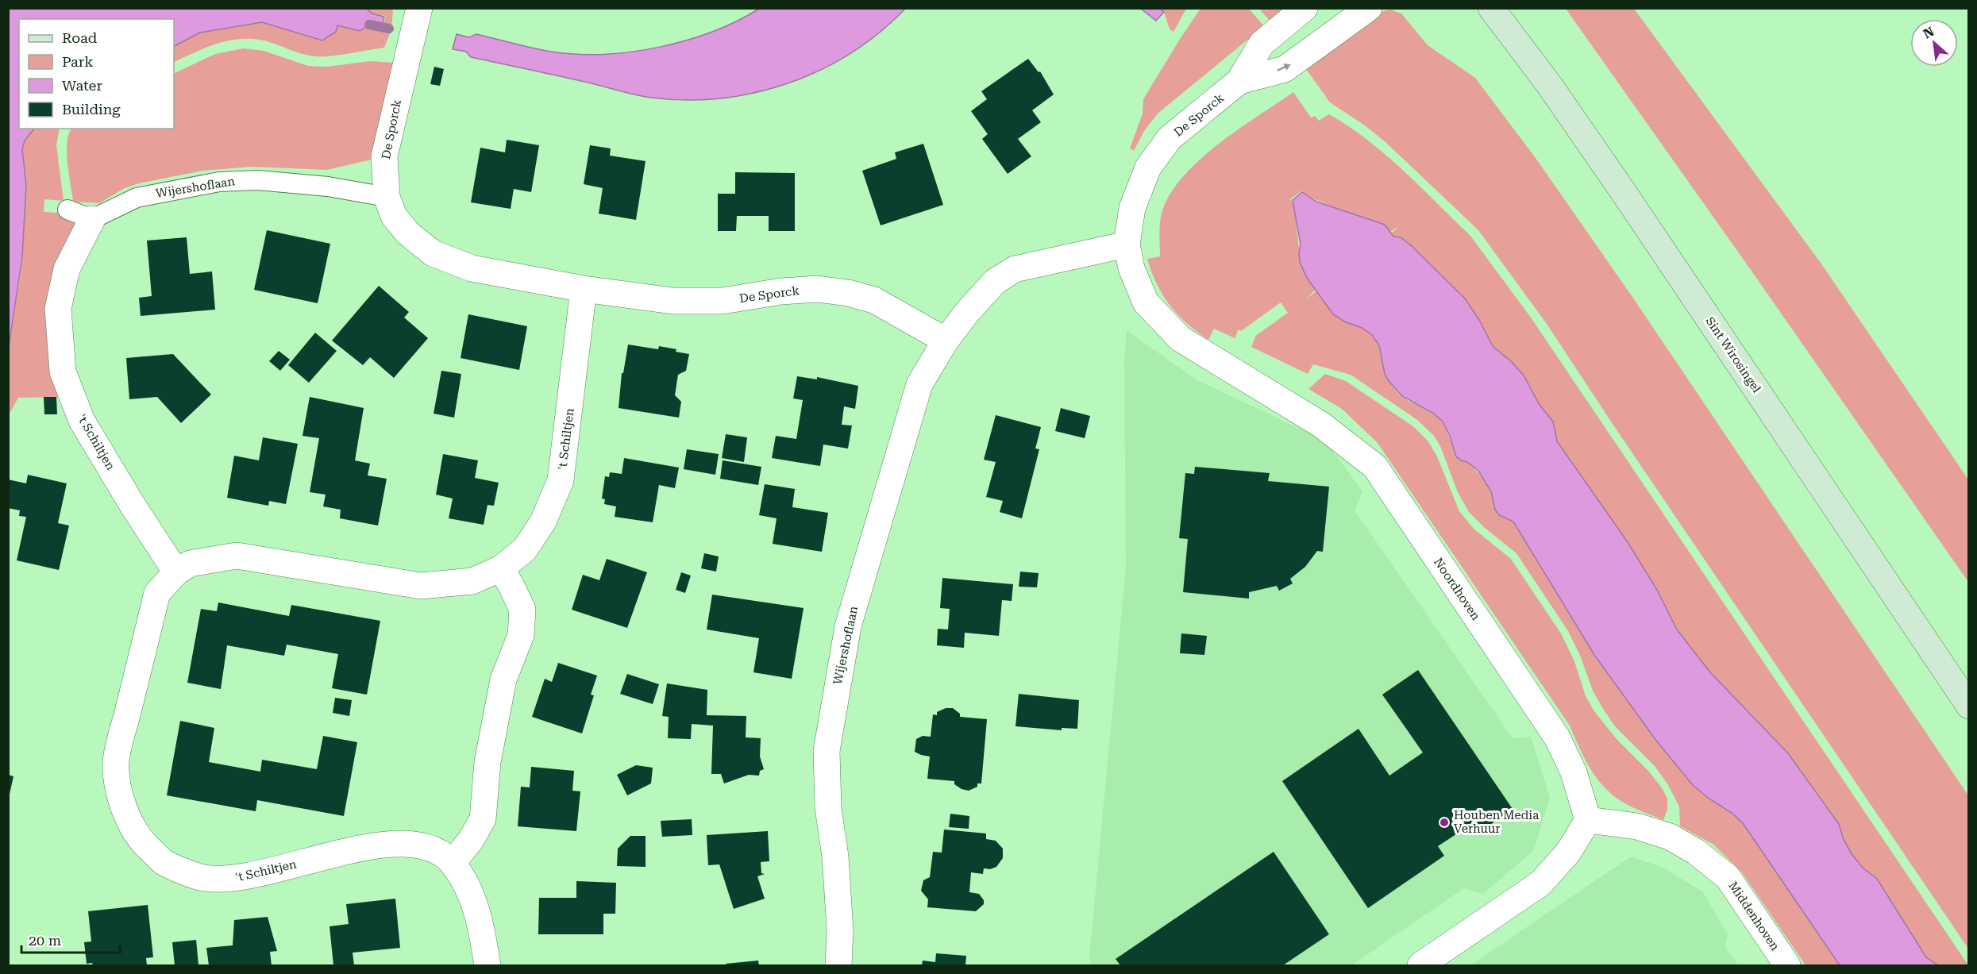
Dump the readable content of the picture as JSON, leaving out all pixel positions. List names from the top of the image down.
{
  "streets": {
    "main road": ["Sint Wirosingel"],
    "street": [
      "De Sporck",
      "Wijershoflaan",
      "'t Schiltjen",
      "Noordhoven",
      "Middenhoven"
    ]
  },
  "crossings": [
    ["De Sporck", "Wijershoflaan"],
    ["De Sporck", "'t Schiltjen"],
    ["De Sporck", "Noordhoven"],
    ["Wijershoflaan", "'t Schiltjen"],
    ["Noordhoven", "Middenhoven"]
  ],
  "places": ["Houben Media Verhuur"],
  "legend": [
    "Road",
    "Park",
    "Water",
    "Building"
  ],
  "scale_bar": "20 m",
  "north": "top left"
}
